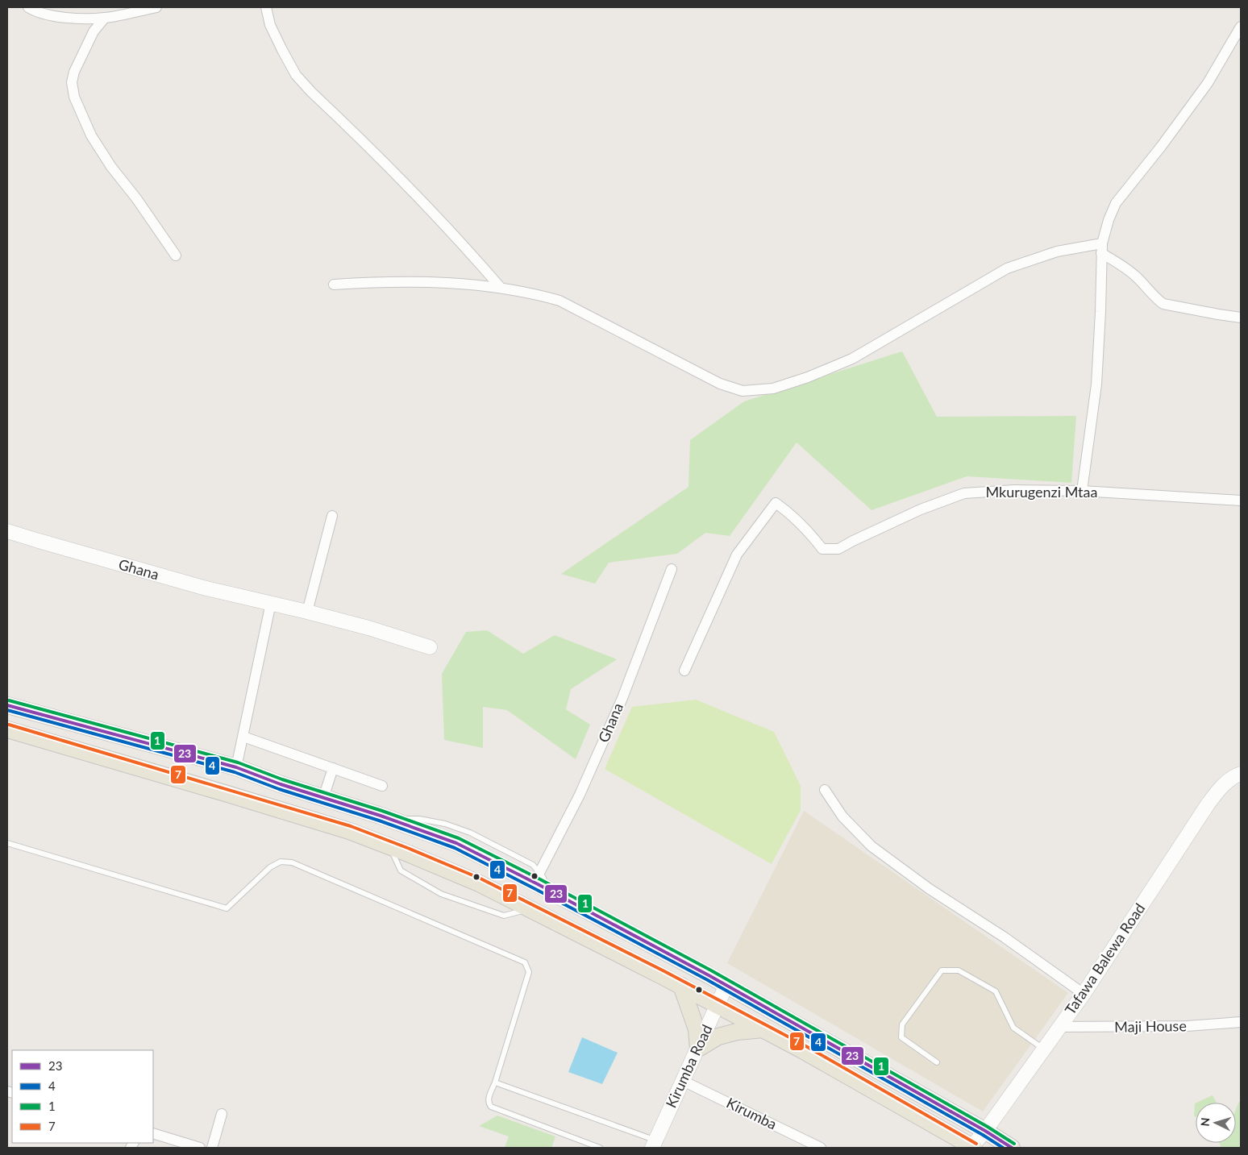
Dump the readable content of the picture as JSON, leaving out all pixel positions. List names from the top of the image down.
{
  "streets": {
    "main road": ["Ghana", "Tafawa Balewa Road", "Kirumba Road"],
    "street": ["Mkurugenzi Mtaa", "Maji House", "Kirumba"]
  },
  "crossings": [
    ["Tafawa Balewa Road", "Maji House"],
    ["Kirumba Road", "Kirumba"]
  ],
  "lines": [
    "transit line 1",
    "transit line 23",
    "transit line 4",
    "transit line 7"
  ],
  "legend": [
    "23",
    "4",
    "1",
    "7"
  ],
  "north": "left"
}
